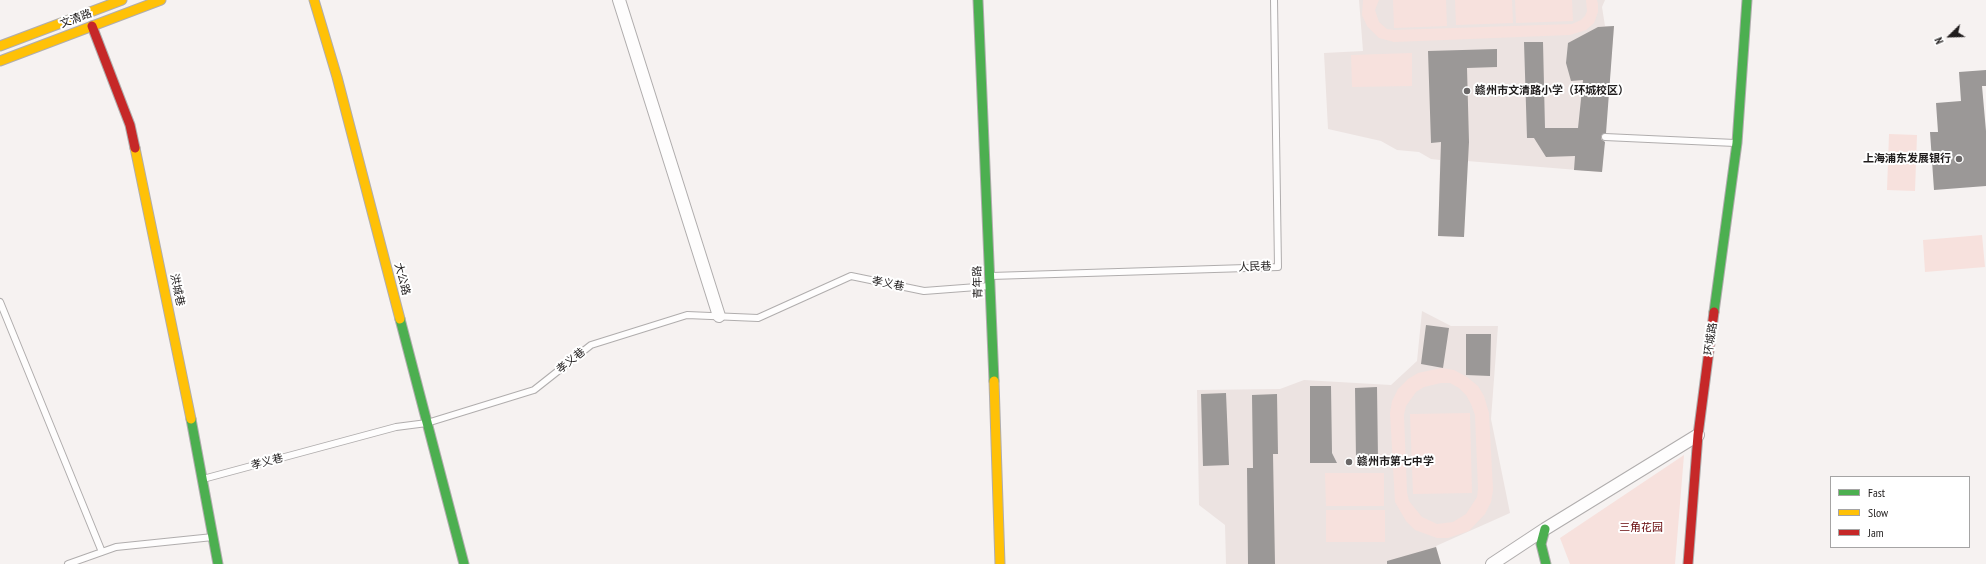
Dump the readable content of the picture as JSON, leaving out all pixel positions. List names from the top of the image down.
{
  "streets": {
    "street": [
      "文清路",
      "大公路",
      "青年路",
      "洪城巷",
      "环城路"
    ],
    "lane": ["人民巷", "孝义巷"]
  },
  "crossings": [
    ["文清路", "洪城巷"],
    ["人民巷", "青年路"],
    ["大公路", "孝义巷"],
    ["青年路", "孝义巷"],
    ["孝义巷", "洪城巷"]
  ],
  "parks": ["三角花园"],
  "places": ["赣州市文清路小学（环城校区）", "上海浦东发展银行", "赣州市第七中学"],
  "legend": ["Fast", "Slow", "Jam"],
  "north": "bottom left"
}
